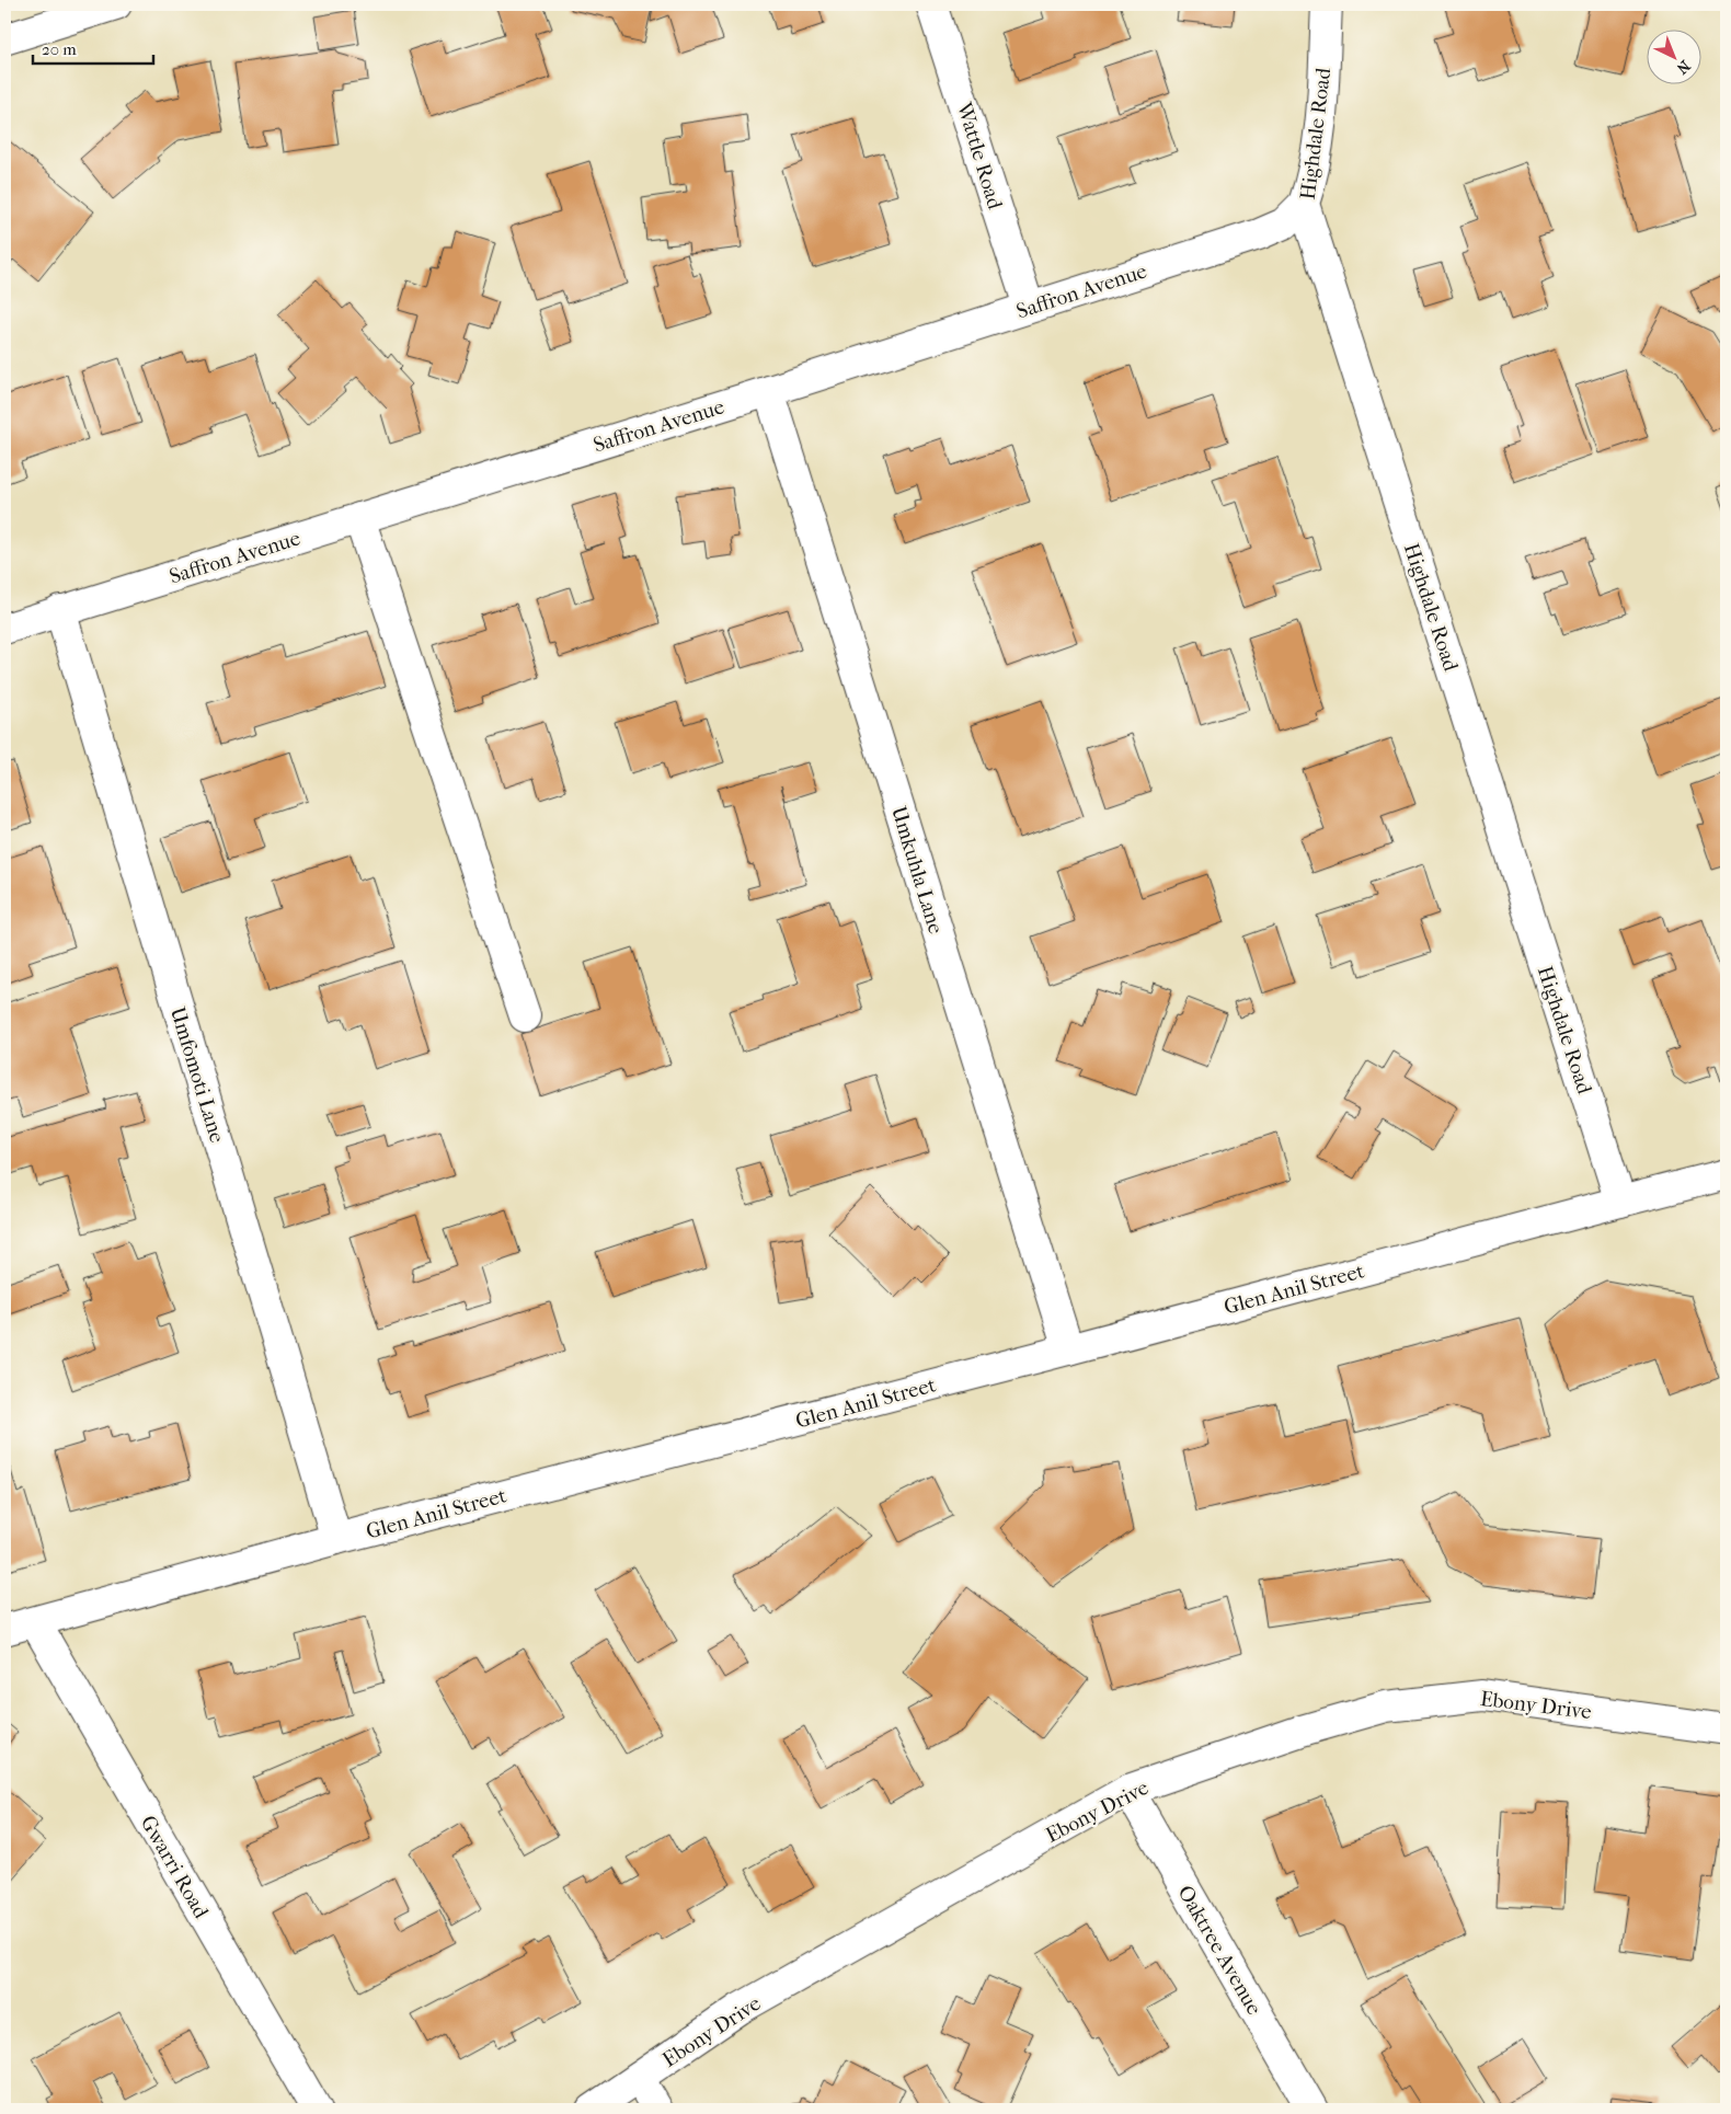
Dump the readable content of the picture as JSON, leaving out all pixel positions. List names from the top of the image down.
{
  "streets": {
    "street": [
      "Highdale Road",
      "Wattle Road",
      "Saffron Avenue",
      "Umkuhla Lane",
      "Umfomoti Lane",
      "Glen Anil Street",
      "Ebony Drive",
      "Gwarri Road",
      "Oaktree Avenue"
    ]
  },
  "crossings": [
    ["Highdale Road", "Saffron Avenue"],
    ["Highdale Road", "Glen Anil Street"],
    ["Wattle Road", "Saffron Avenue"],
    ["Saffron Avenue", "Umkuhla Lane"],
    ["Saffron Avenue", "Umfomoti Lane"],
    ["Umkuhla Lane", "Glen Anil Street"],
    ["Umfomoti Lane", "Glen Anil Street"],
    ["Glen Anil Street", "Gwarri Road"],
    ["Ebony Drive", "Oaktree Avenue"]
  ],
  "scale_bar": "20 m",
  "north": "bottom right"
}
